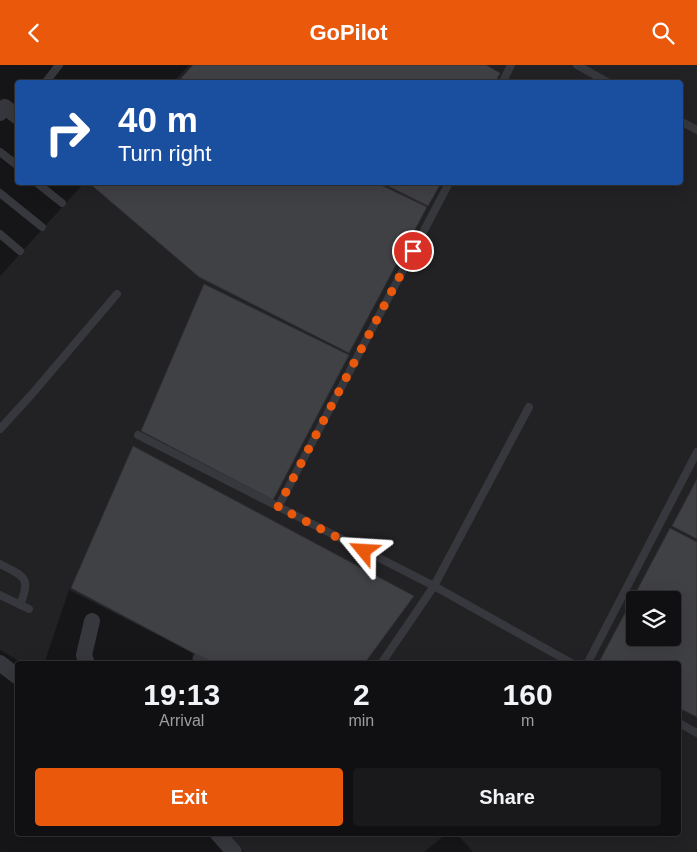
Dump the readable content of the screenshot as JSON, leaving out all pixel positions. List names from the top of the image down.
{
  "page": {
    "header": "GoPilot",
    "turn": ["40 m", "Turn right"],
    "eta": [
      "19:13",
      "Arrival",
      "2",
      "min",
      "160",
      "m"
    ],
    "buttons": ["Exit", "Share"]
  }
}
